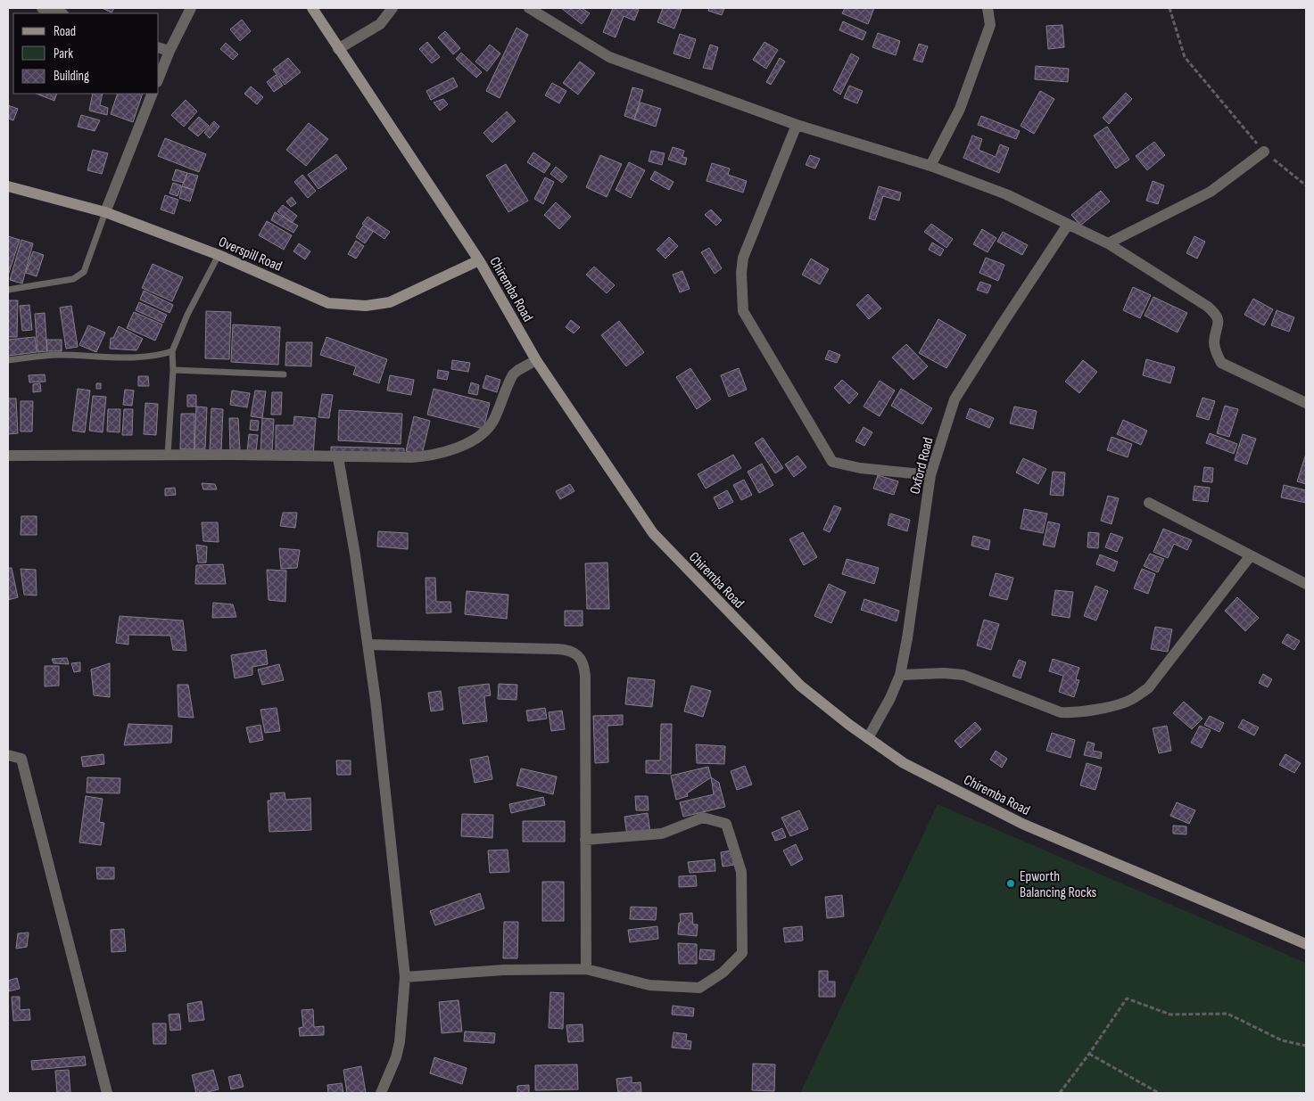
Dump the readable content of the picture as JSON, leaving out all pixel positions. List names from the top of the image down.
{
  "streets": {
    "main road": ["Overspill Road", "Chiremba Road"],
    "street": ["Oxford Road"]
  },
  "crossings": [
    ["Overspill Road", "Chiremba Road"],
    ["Chiremba Road", "Oxford Road"]
  ],
  "places": ["Epworth Balancing Rocks"],
  "legend": ["Road", "Park", "Building"]
}
